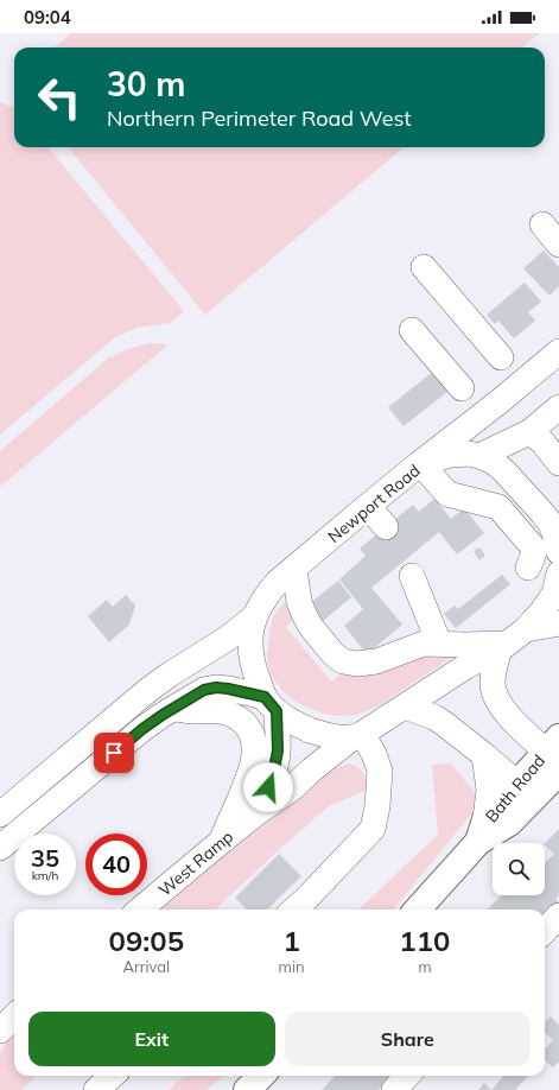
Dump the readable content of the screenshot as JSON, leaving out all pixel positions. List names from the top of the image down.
{
  "streets": {
    "highway": ["Bath Road"],
    "street": ["Newport Road", "West Ramp"]
  },
  "crossings": [
    ["Newport Road", "West Ramp"]
  ],
  "page": {
    "status": "09:04",
    "turn": ["30 m", "Northern Perimeter Road West"],
    "speed": "35 km/h",
    "limit": "40",
    "eta": [
      "09:05",
      "Arrival",
      "1",
      "min",
      "110",
      "m"
    ],
    "buttons": ["Exit", "Share"]
  }
}
